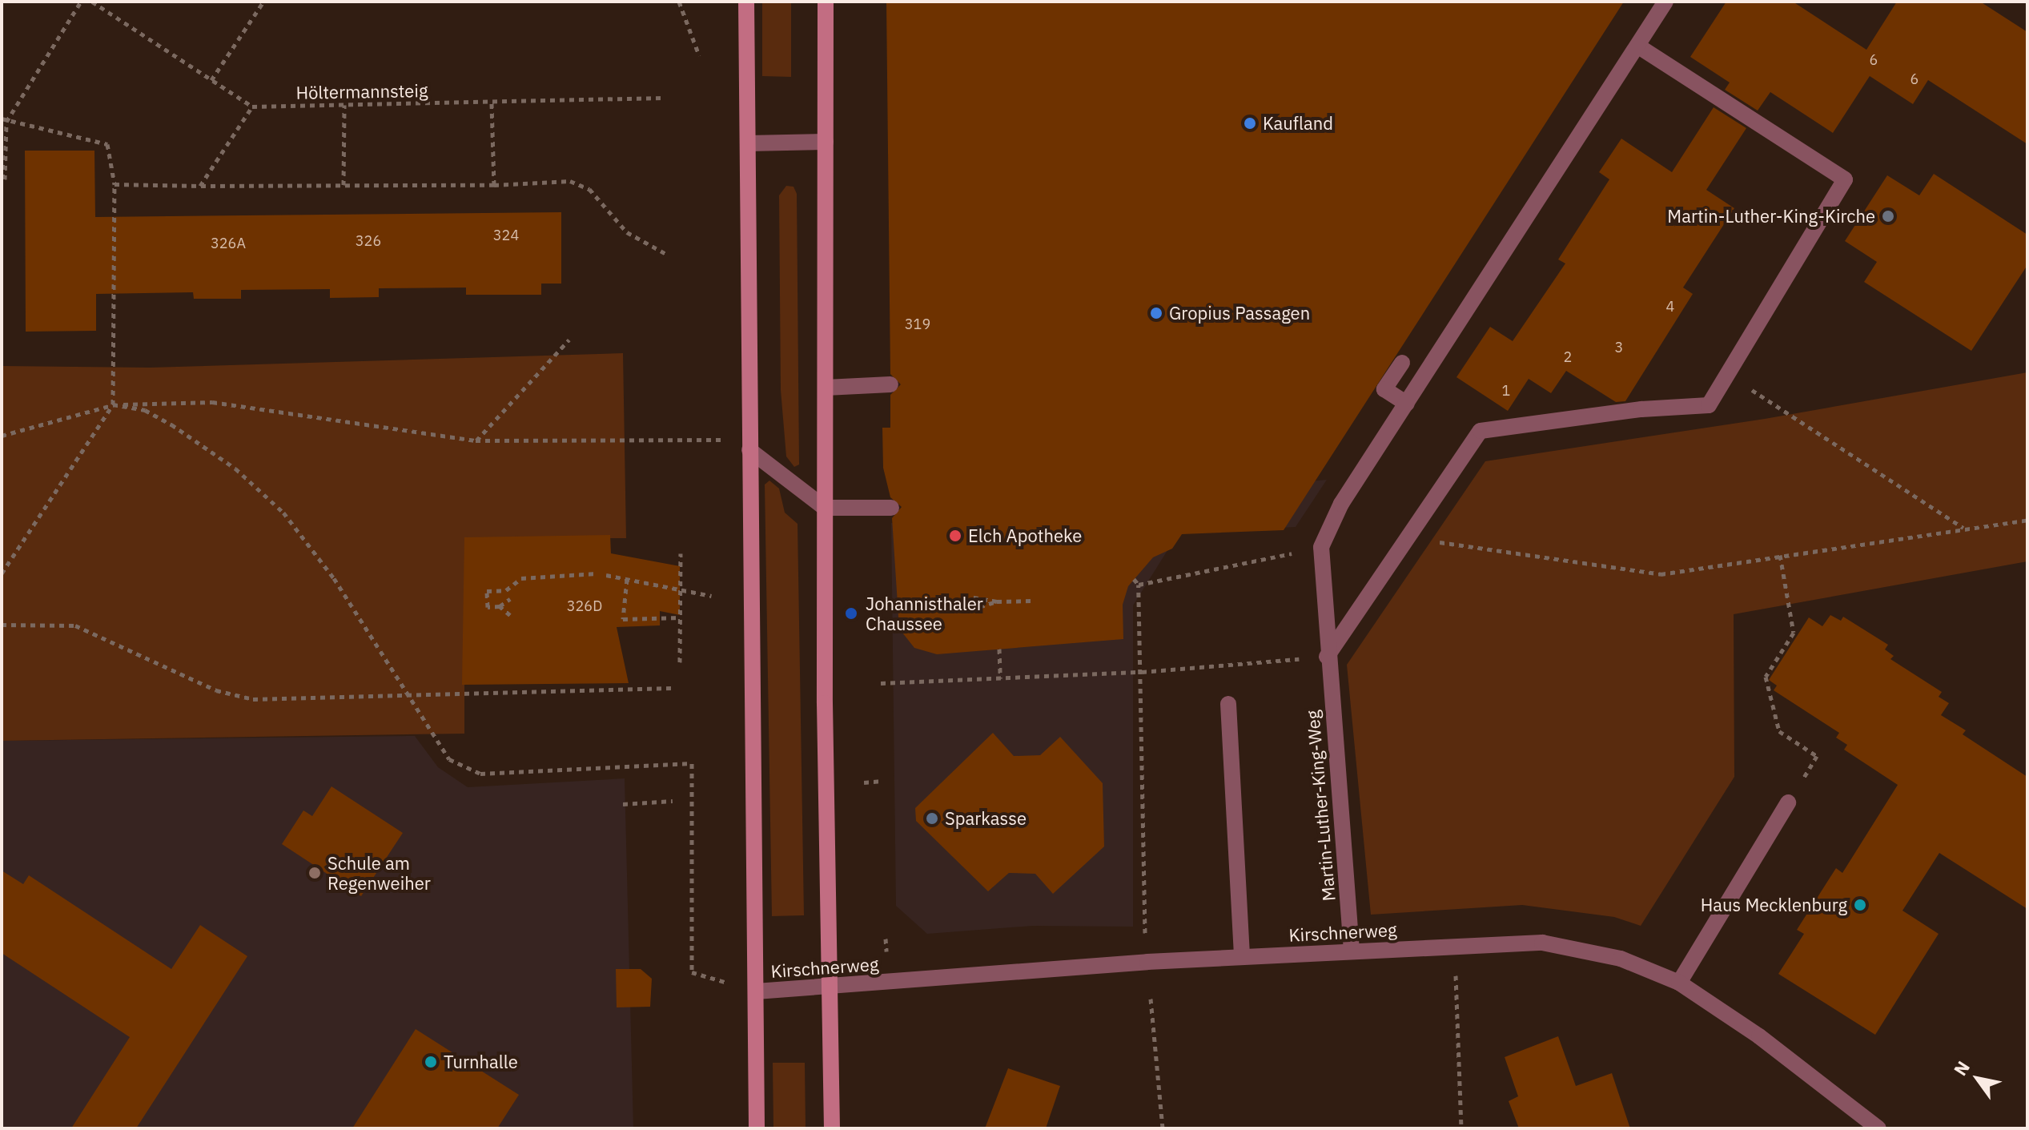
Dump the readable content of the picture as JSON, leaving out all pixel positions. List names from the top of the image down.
{
  "streets": {
    "street": ["Martin-Luther-King-Weg", "Kirschnerweg"],
    "path": ["Höltermannsteig"]
  },
  "crossings": [
    ["Martin-Luther-King-Weg", "Kirschnerweg"]
  ],
  "places": [
    "Kaufland",
    "Martin-Luther-King-Kirche",
    "Gropius Passagen",
    "Elch Apotheke",
    "Johannisthaler Chaussee",
    "Sparkasse",
    "Schule am Regenweiher",
    "Haus Mecklenburg",
    "Turnhalle"
  ],
  "house_numbers": [
    "6",
    "6",
    "324",
    "326",
    "326A",
    "4",
    "319",
    "3",
    "2",
    "1",
    "326D"
  ],
  "north": "top left"
}
